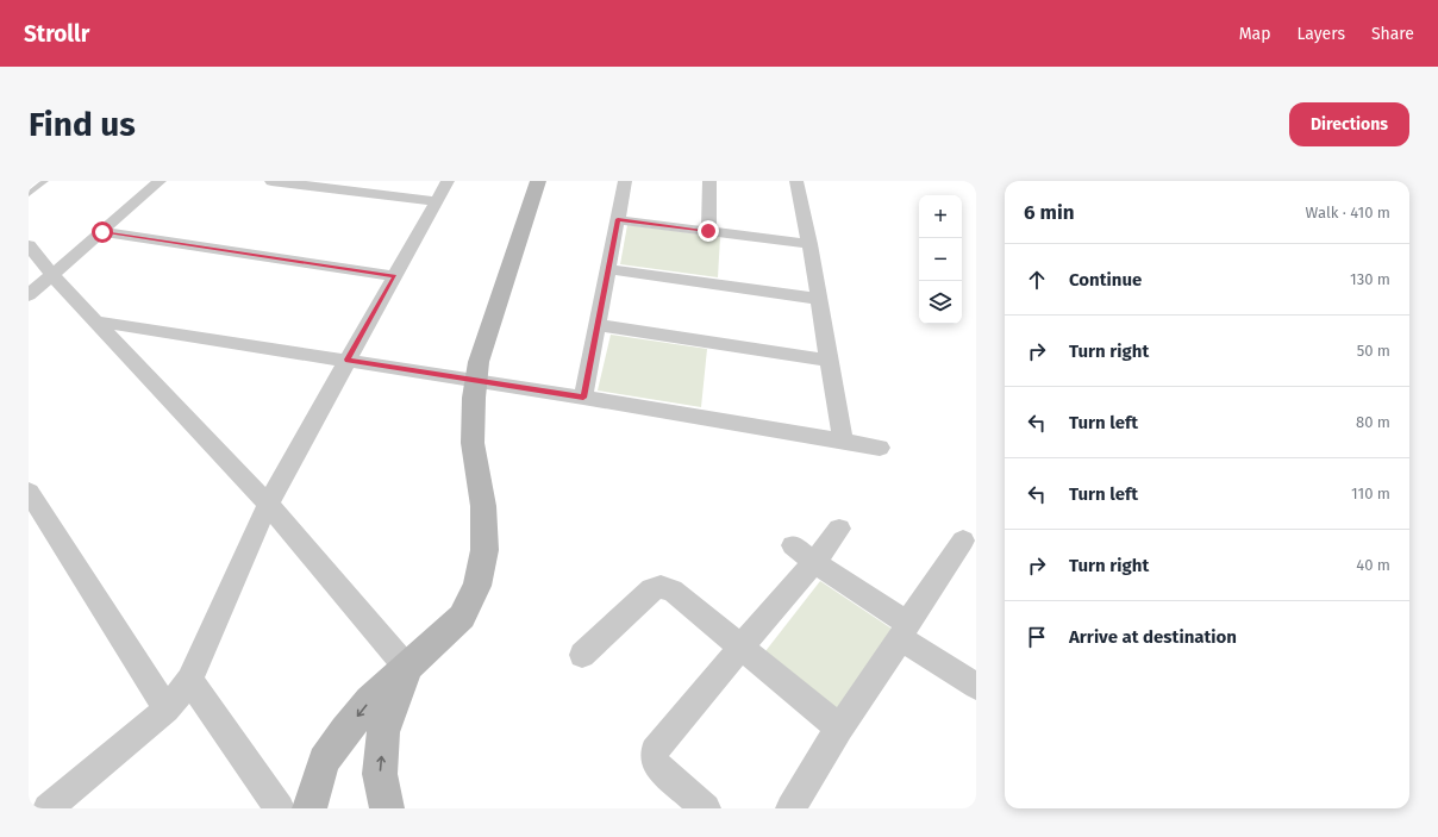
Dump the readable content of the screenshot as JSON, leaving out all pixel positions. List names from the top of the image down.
{
  "page": {
    "header": "Strollr",
    "nav": ["Map", "Layers", "Share"],
    "buttons": "Directions",
    "title": "Find us",
    "heading": ["6 min", "Walk · 410 m"],
    "map_buttons": ["+", "−"],
    "list": [
      ["Continue", "130 m"],
      ["Turn right", "50 m"],
      ["Turn left", "80 m"],
      ["Turn left", "110 m"],
      ["Turn right", "40 m"],
      "Arrive at destination"
    ]
  }
}
